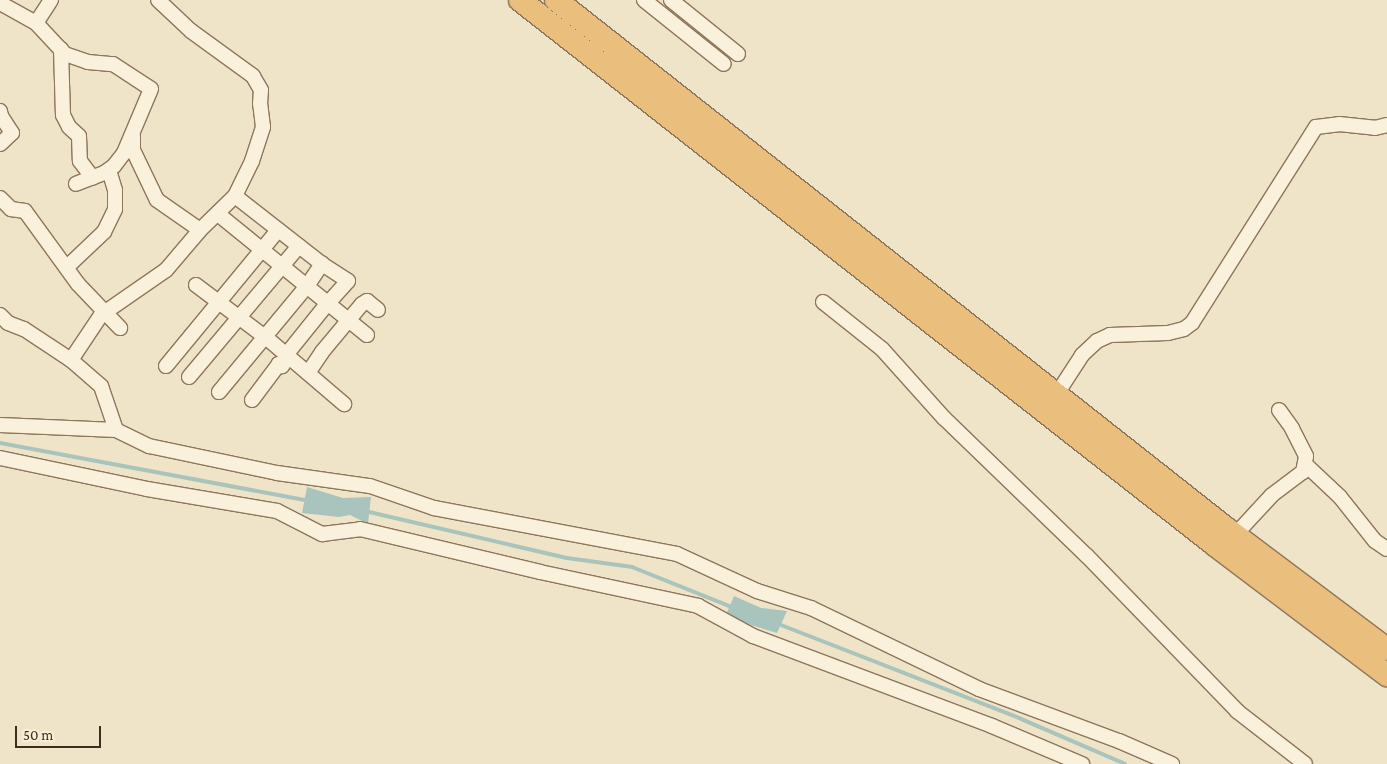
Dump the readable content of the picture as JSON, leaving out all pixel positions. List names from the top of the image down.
{
  "scale_bar": "50 m"
}
